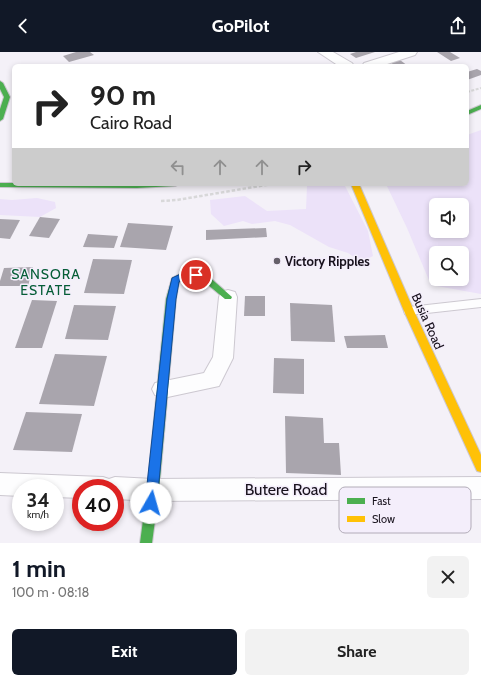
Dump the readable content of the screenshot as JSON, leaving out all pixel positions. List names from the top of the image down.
{
  "streets": {
    "main road": ["Busia Road"],
    "street": ["Butere Road"]
  },
  "districts": ["SANSORA ESTATE"],
  "places": ["Victory Ripples"],
  "legend": ["Fast", "Slow"],
  "page": {
    "header": "GoPilot",
    "turn": ["90 m", "Cairo Road"],
    "speed": "34 km/h",
    "limit": "40",
    "heading": ["1 min", "100 m · 08:18"],
    "buttons": ["Exit", "Share"]
  }
}
